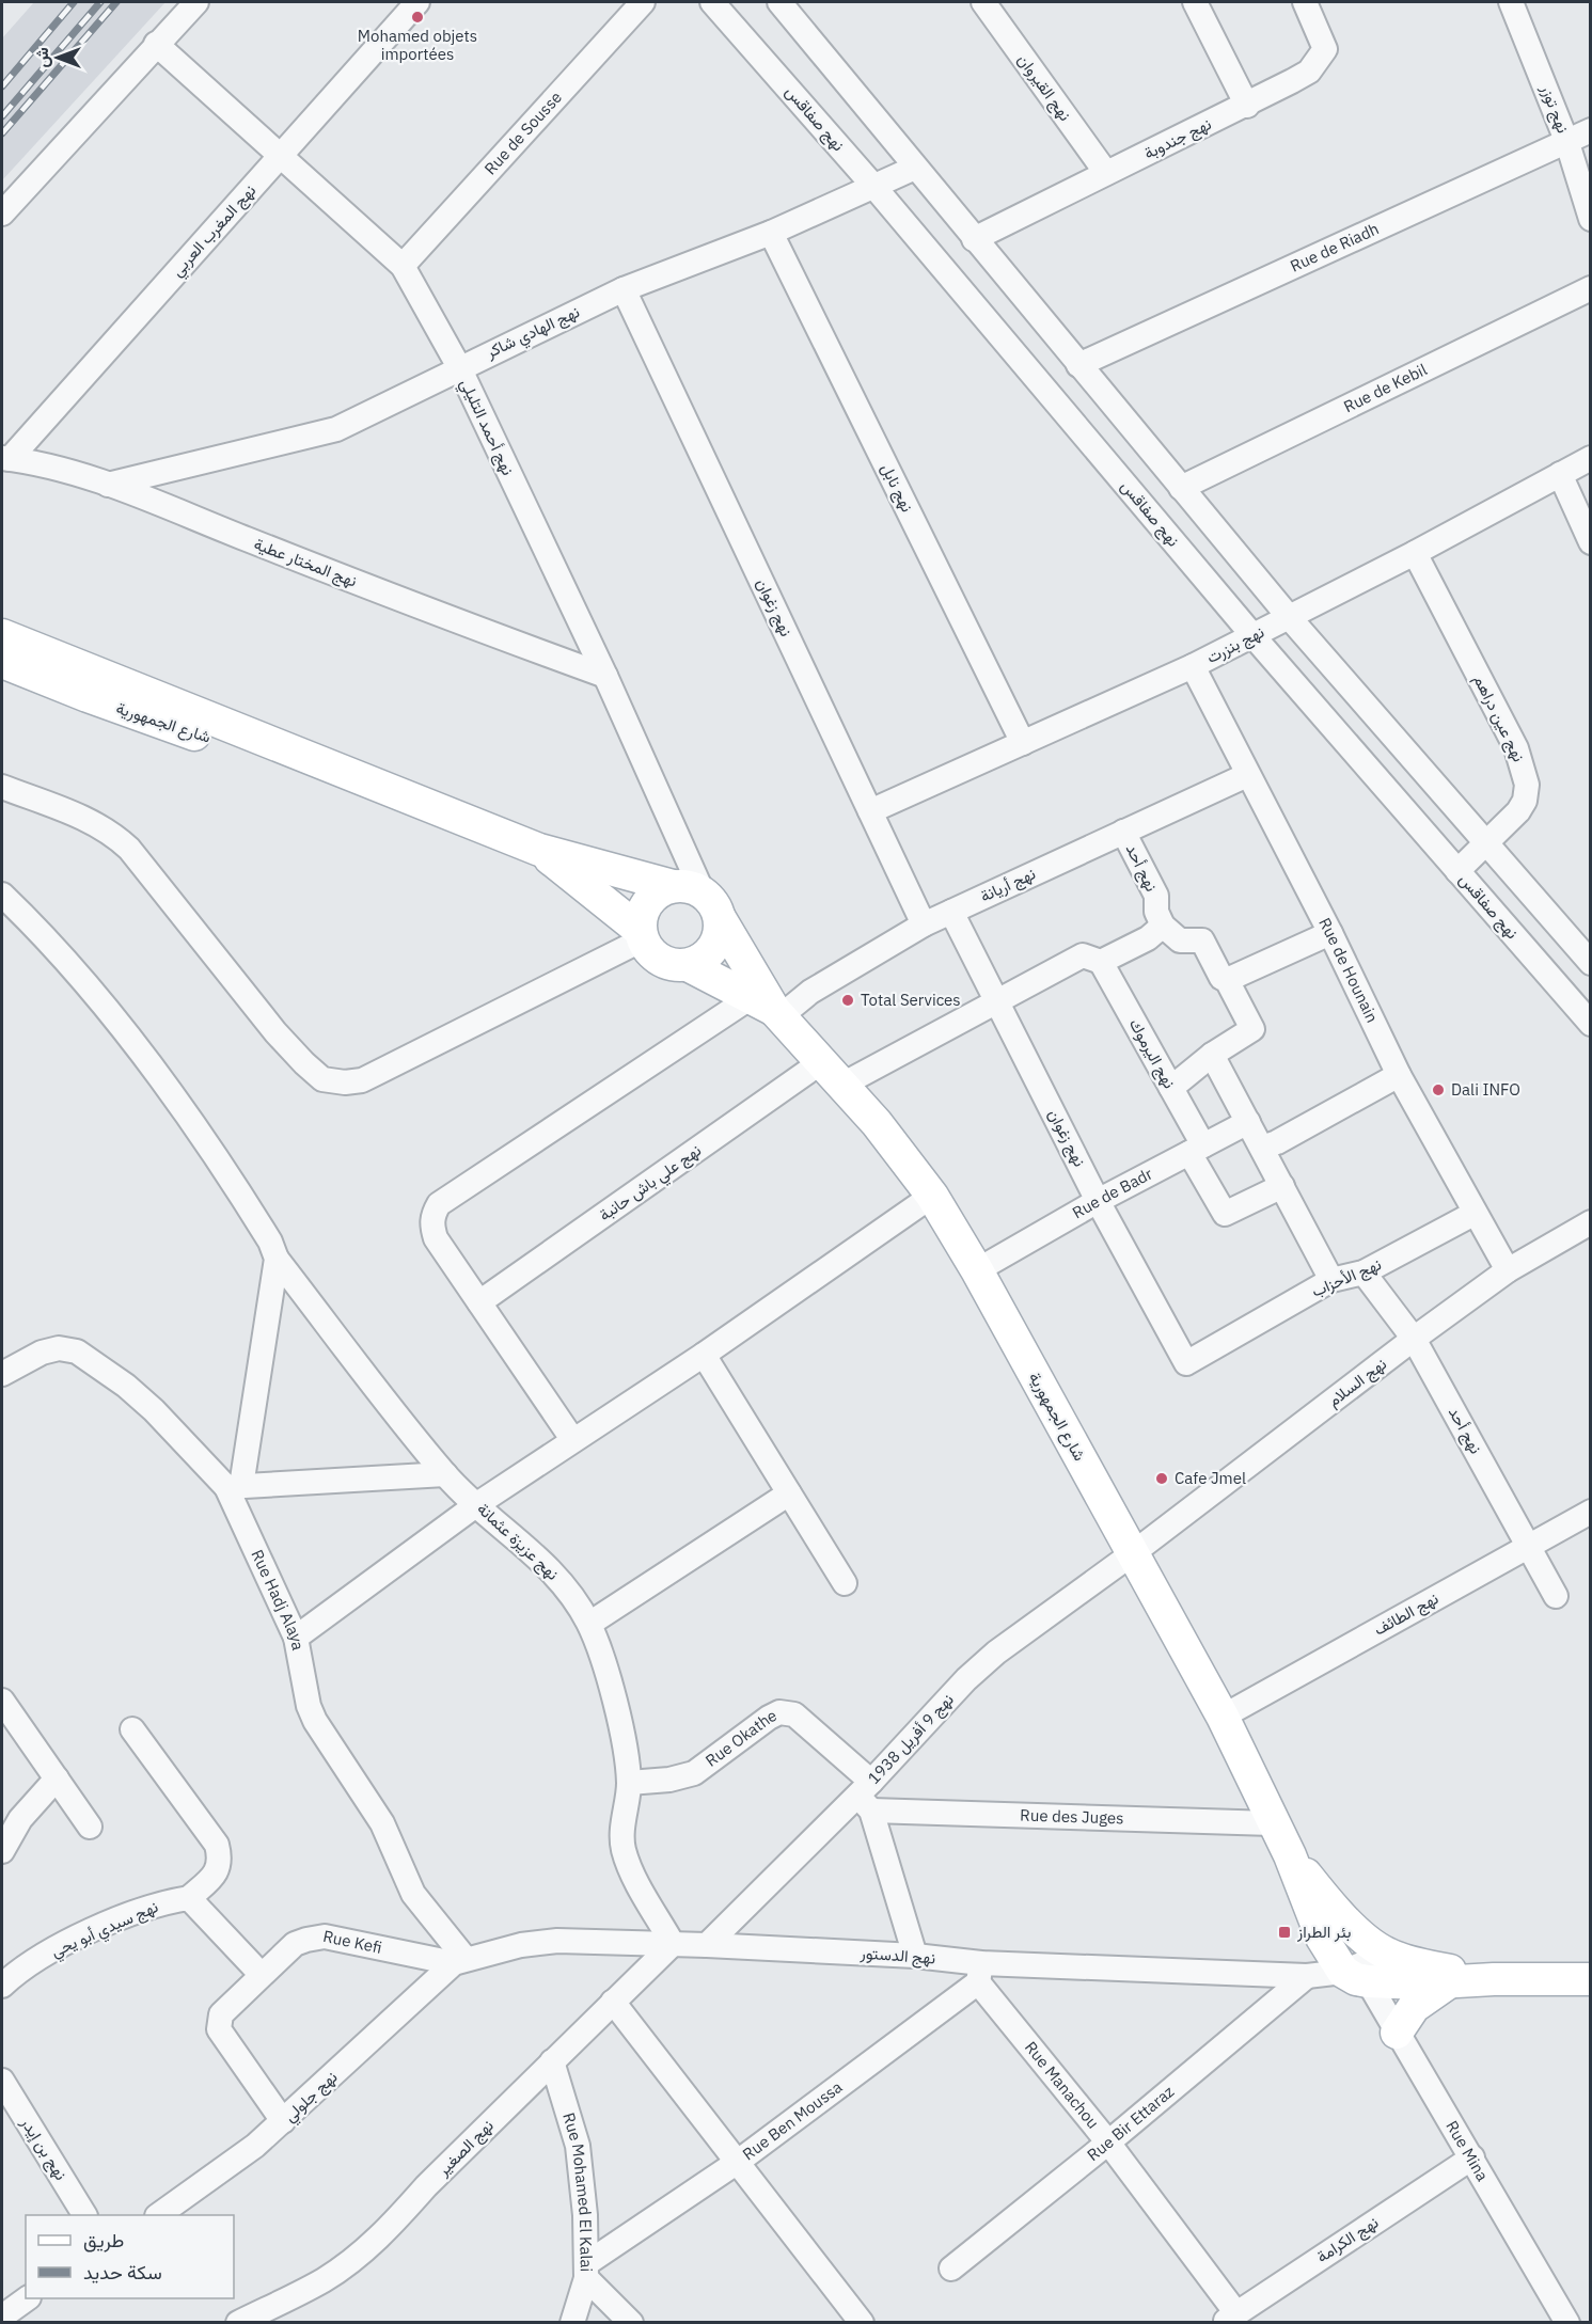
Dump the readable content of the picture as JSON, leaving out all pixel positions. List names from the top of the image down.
{
  "streets": {
    "main road": ["شارع الجمهورية"],
    "street": [
      "نهج القيروان",
      "نهج توزر",
      "نهج صفاقس",
      "Rue de Sousse",
      "نهج جندوبة",
      "نهج المغرب العربي",
      "Rue de Riadh",
      "نهج الهادي شاكر",
      "Rue de Kebil",
      "نهج أحمد التليلي",
      "نهج نابل",
      "نهج المختار عطية",
      "نهج زغوان",
      "نهج بنزرت",
      "نهج عين دراهم",
      "نهج أحد",
      "نهج أريانة",
      "Rue de Hounain",
      "نهج اليرموك",
      "نهج علي باش حانبة",
      "Rue de Badr",
      "نهج الأحزاب",
      "نهج السلام",
      "نهج عزيزة عثمانة",
      "Rue Hadj Alaya",
      "نهج الطائف",
      "نهج 9 أفريل 1938",
      "Rue Okathe",
      "Rue des Juges",
      "نهج سيدي أبو يحي",
      "Rue Kefi",
      "نهج الدستور",
      "Rue Manachou",
      "نهج جلولي",
      "Rue Ben Moussa",
      "Rue Bir Ettaraz",
      "نهج الصغير",
      "نهج بن إيدر",
      "Rue Mina",
      "Rue Mohamed El Kalai",
      "نهج الكرامة"
    ]
  },
  "crossings": [
    ["نهج القيروان", "نهج جندوبة"],
    ["نهج توزر", "Rue de Riadh"],
    ["نهج صفاقس", "نهج الهادي شاكر"],
    ["نهج صفاقس", "نهج بنزرت"],
    ["نهج صفاقس", "نهج عين دراهم"],
    ["Rue de Sousse", "نهج أحمد التليلي"],
    ["نهج المغرب العربي", "نهج أحمد التليلي"],
    ["نهج المغرب العربي", "نهج المختار عطية"],
    ["نهج الهادي شاكر", "نهج أحمد التليلي"],
    ["نهج الهادي شاكر", "نهج نابل"],
    ["نهج الهادي شاكر", "نهج المختار عطية"],
    ["نهج الهادي شاكر", "نهج زغوان"],
    ["نهج أحمد التليلي", "نهج المختار عطية"],
    ["نهج نابل", "نهج بنزرت"],
    ["نهج زغوان", "نهج بنزرت"],
    ["نهج زغوان", "نهج أريانة"],
    ["نهج زغوان", "نهج علي باش حانبة"],
    ["نهج زغوان", "Rue de Badr"],
    ["نهج زغوان", "نهج الأحزاب"],
    ["نهج بنزرت", "نهج عين دراهم"],
    ["نهج بنزرت", "Rue de Hounain"],
    ["شارع الجمهورية", "نهج أريانة"],
    ["شارع الجمهورية", "نهج علي باش حانبة"],
    ["شارع الجمهورية", "Rue de Badr"],
    ["شارع الجمهورية", "نهج السلام"],
    ["شارع الجمهورية", "نهج الطائف"],
    ["شارع الجمهورية", "نهج 9 أفريل 1938"],
    ["شارع الجمهورية", "Rue des Juges"],
    ["نهج أحد", "نهج أريانة"],
    ["نهج أحد", "نهج الأحزاب"],
    ["نهج أحد", "نهج السلام"],
    ["نهج أحد", "نهج الطائف"],
    ["نهج أريانة", "Rue de Hounain"],
    ["نهج أريانة", "نهج علي باش حانبة"],
    ["Rue de Hounain", "نهج الأحزاب"],
    ["Rue de Hounain", "نهج السلام"],
    ["نهج اليرموك", "نهج علي باش حانبة"],
    ["نهج اليرموك", "Rue de Badr"],
    ["نهج السلام", "نهج 9 أفريل 1938"],
    ["نهج عزيزة عثمانة", "Rue Okathe"],
    ["نهج عزيزة عثمانة", "نهج الدستور"],
    ["نهج عزيزة عثمانة", "نهج الصغير"],
    ["Rue Hadj Alaya", "Rue Kefi"],
    ["Rue Hadj Alaya", "نهج الدستور"],
    ["Rue Hadj Alaya", "نهج جلولي"],
    ["نهج 9 أفريل 1938", "Rue Okathe"],
    ["نهج 9 أفريل 1938", "Rue des Juges"],
    ["نهج 9 أفريل 1938", "نهج الدستور"],
    ["Rue Okathe", "Rue des Juges"],
    ["Rue Kefi", "نهج الدستور"],
    ["Rue Kefi", "نهج جلولي"],
    ["نهج الدستور", "Rue Manachou"],
    ["نهج الدستور", "نهج جلولي"],
    ["نهج الدستور", "Rue Ben Moussa"],
    ["نهج الدستور", "Rue Bir Ettaraz"],
    ["نهج الدستور", "نهج الصغير"],
    ["نهج الدستور", "Rue Mina"],
    ["Rue Manachou", "Rue Ben Moussa"],
    ["Rue Manachou", "Rue Bir Ettaraz"],
    ["Rue Manachou", "نهج الكرامة"],
    ["Rue Ben Moussa", "Rue Mohamed El Kalai"],
    ["نهج الصغير", "Rue Mohamed El Kalai"],
    ["Rue Mina", "نهج الكرامة"]
  ],
  "places": {
    "other": [
      "Mohamed objets importées",
      "Total Services",
      "Dali INFO",
      "Cafe Jmel"
    ],
    "transit": ["بئر الطراز"]
  },
  "legend": ["طريق", "سكة حديد"],
  "north": "left"
}
